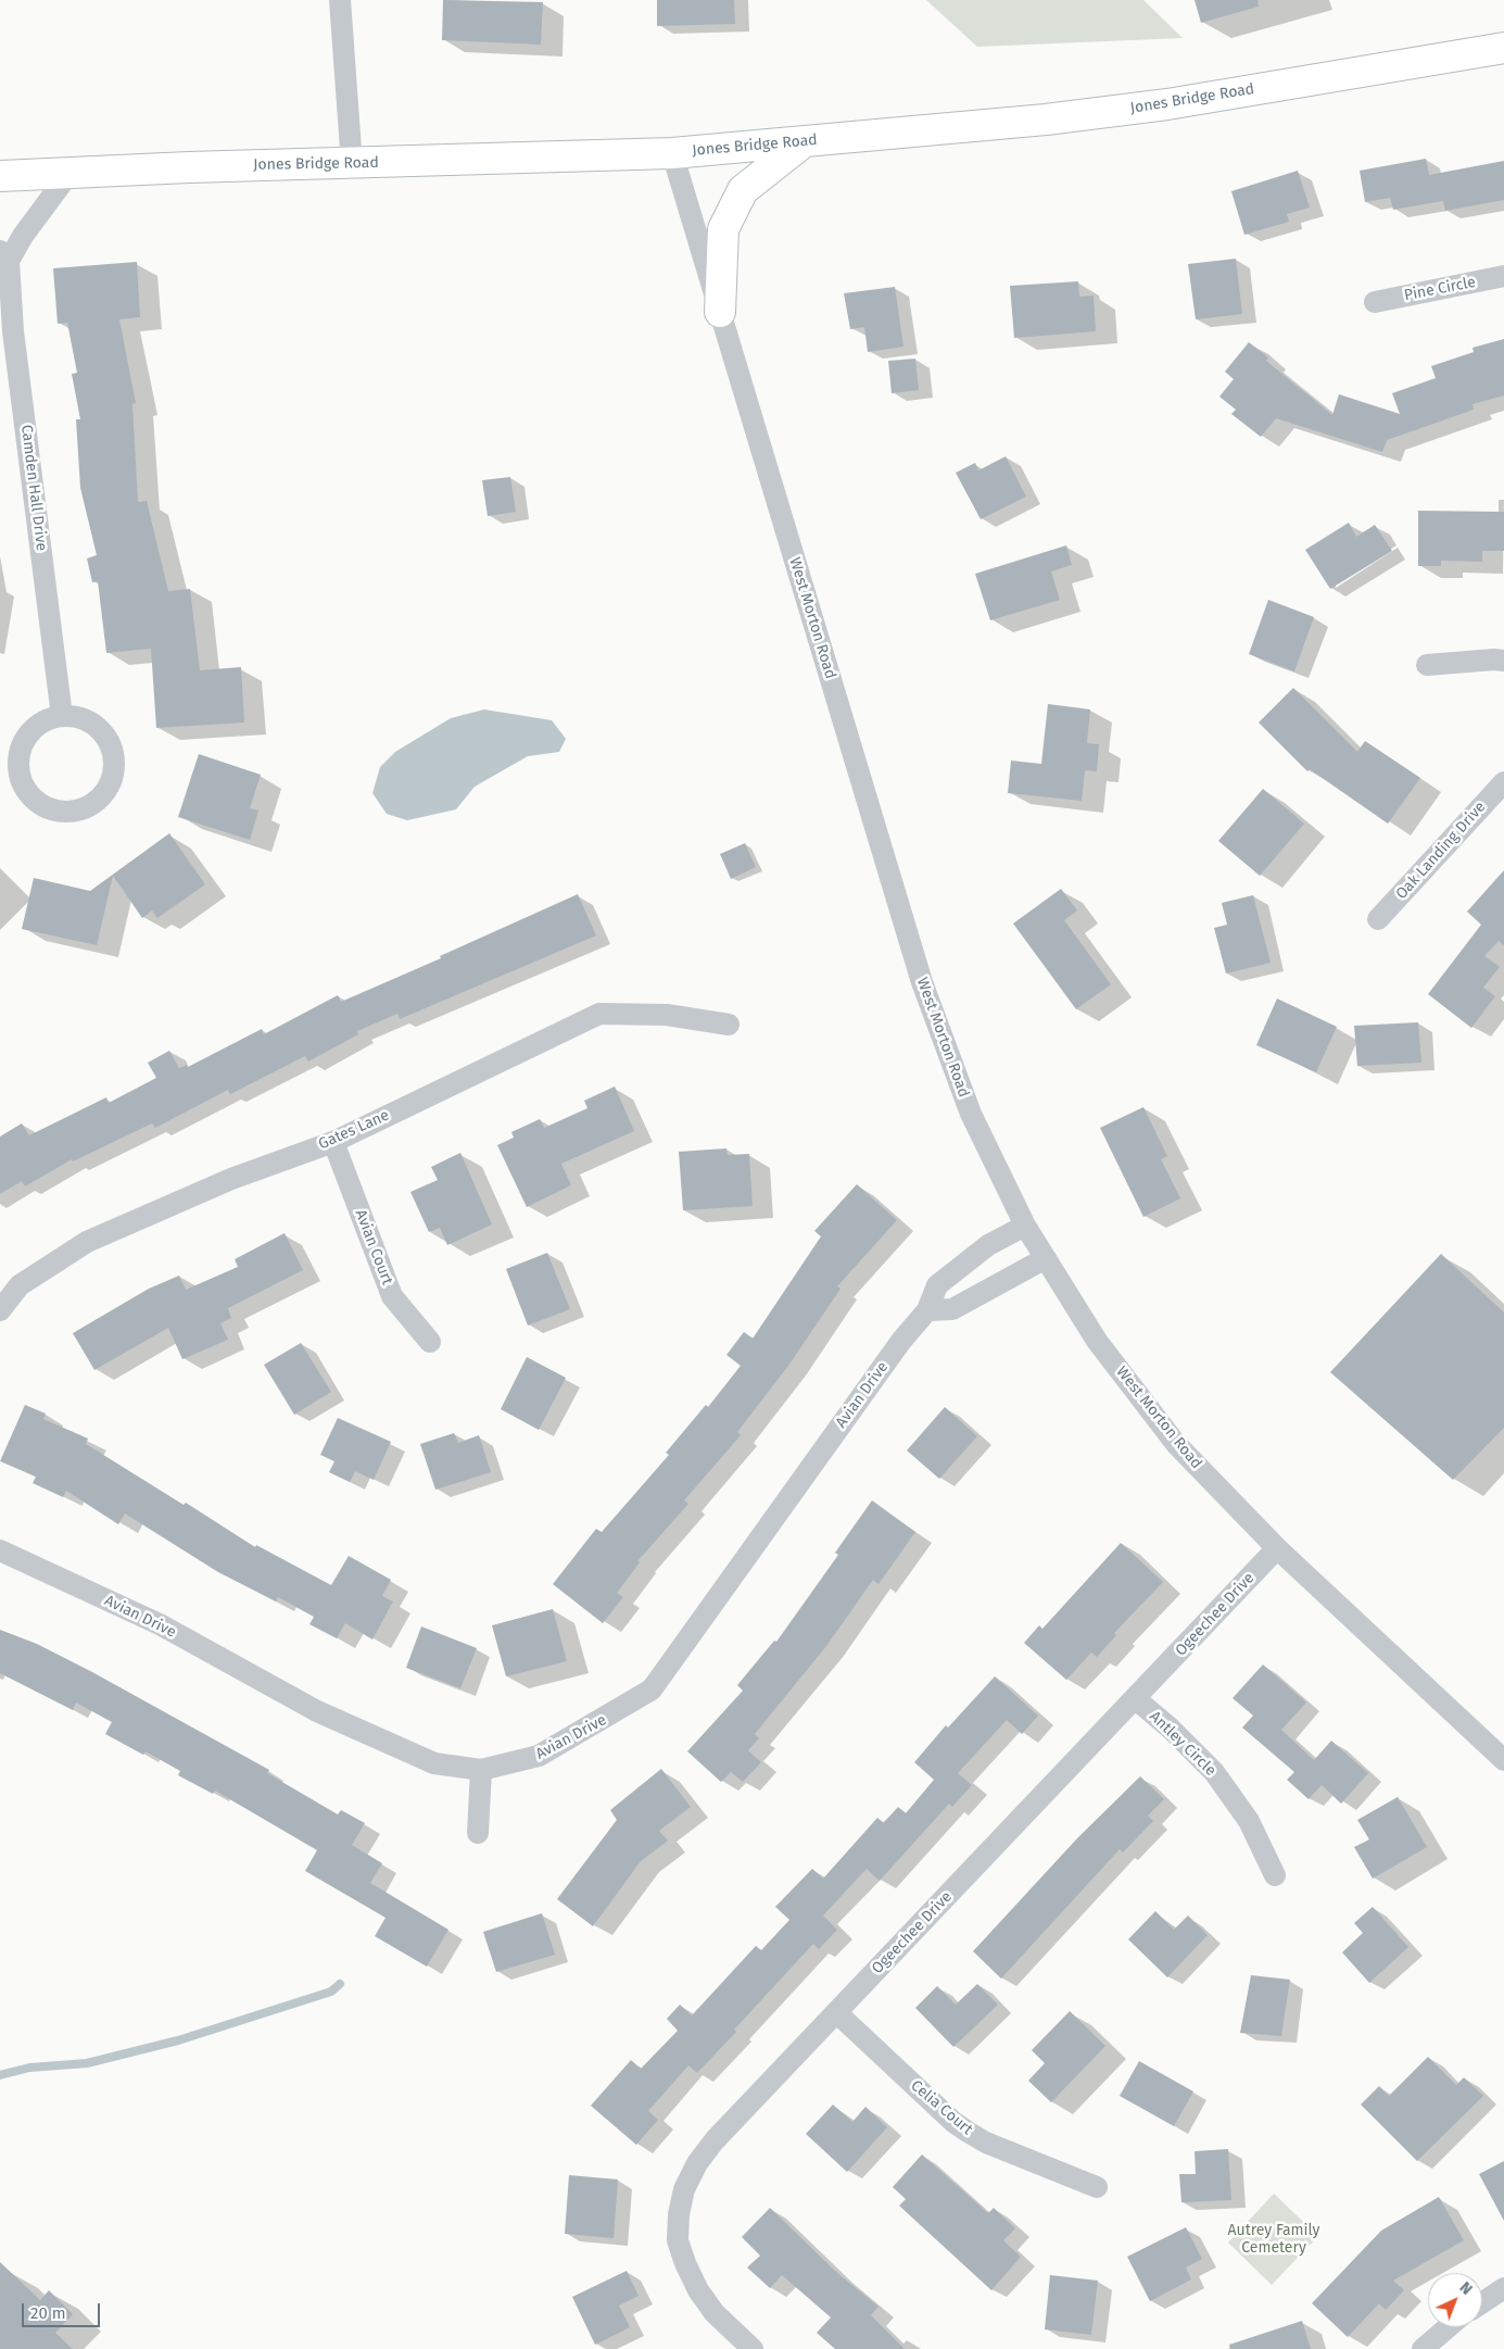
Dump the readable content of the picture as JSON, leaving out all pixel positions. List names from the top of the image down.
{
  "streets": {
    "main road": ["Jones Bridge Road"],
    "street": [
      "Pine Circle",
      "Camden Hall Drive",
      "West Morton Road",
      "Oak Landing Drive",
      "Gates Lane",
      "Avian Court",
      "Avian Drive",
      "Ogeechee Drive",
      "Antley Circle",
      "Celia Court"
    ]
  },
  "crossings": [
    ["Jones Bridge Road", "Camden Hall Drive"],
    ["Jones Bridge Road", "West Morton Road"],
    ["West Morton Road", "Avian Drive"],
    ["West Morton Road", "Ogeechee Drive"],
    ["Gates Lane", "Avian Court"],
    ["Ogeechee Drive", "Antley Circle"],
    ["Ogeechee Drive", "Celia Court"]
  ],
  "parks": ["Autrey Family Cemetery"],
  "scale_bar": "20 m",
  "north": "top right"
}
